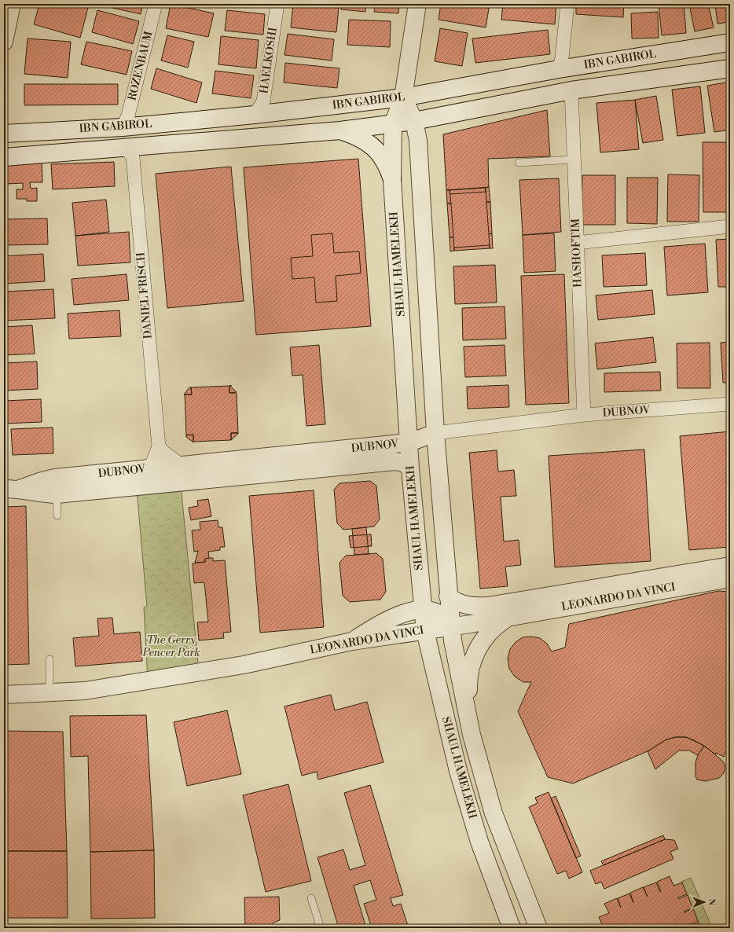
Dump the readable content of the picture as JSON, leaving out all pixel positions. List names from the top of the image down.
{
  "streets": {
    "street": [
      "IBN GABIROL",
      "HAELKOSHI",
      "ROZENBAUM",
      "HASHOFTIM",
      "SHAUL HAMELEKH",
      "DANIEL FRISCH",
      "DUBNOV",
      "LEONARDO DA VINCI"
    ]
  },
  "crossings": [
    ["IBN GABIROL", "HAELKOSHI"],
    ["IBN GABIROL", "ROZENBAUM"],
    ["IBN GABIROL", "HASHOFTIM"],
    ["IBN GABIROL", "SHAUL HAMELEKH"],
    ["IBN GABIROL", "DANIEL FRISCH"],
    ["HASHOFTIM", "DUBNOV"],
    ["SHAUL HAMELEKH", "DUBNOV"],
    ["SHAUL HAMELEKH", "LEONARDO DA VINCI"],
    ["DANIEL FRISCH", "DUBNOV"]
  ],
  "parks": ["The Gerry Pencer Park"],
  "north": "right"
}
